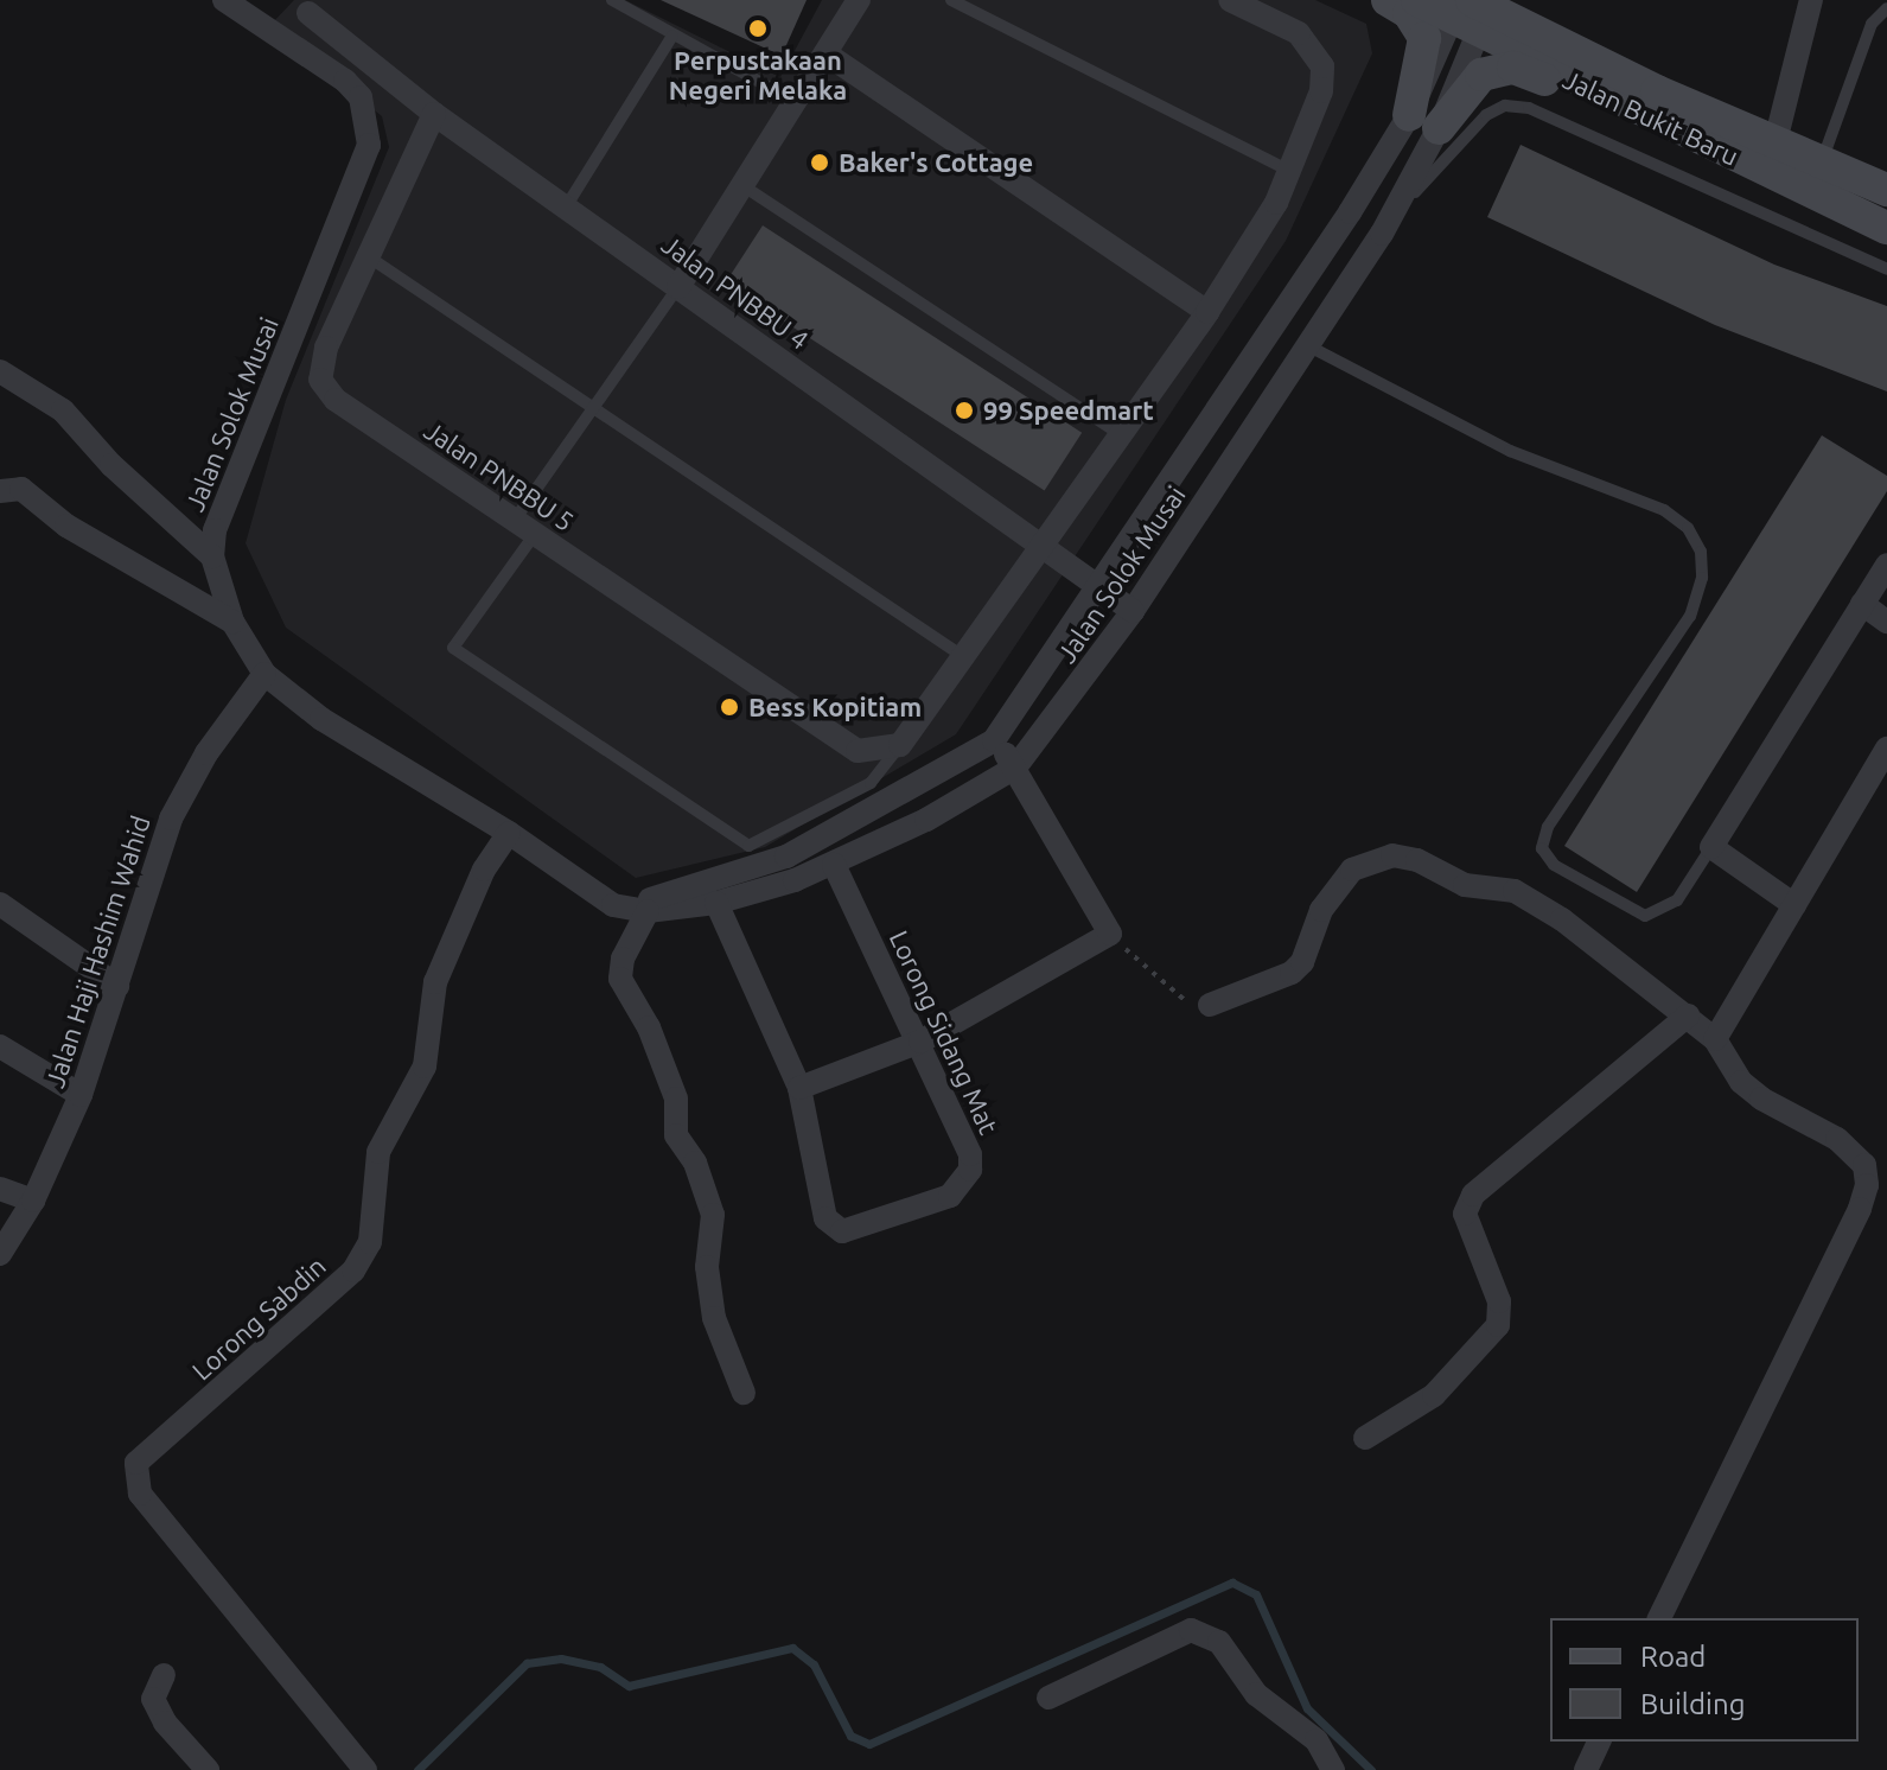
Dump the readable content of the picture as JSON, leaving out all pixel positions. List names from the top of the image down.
{
  "streets": {
    "main road": ["Jalan Bukit Baru"],
    "street": [
      "Jalan PNBBU 4",
      "Jalan Solok Musai",
      "Jalan PNBBU 5",
      "Jalan Haji Hashim Wahid",
      "Lorong Sidang Mat",
      "Lorong Sabdin"
    ]
  },
  "crossings": [
    ["Jalan Bukit Baru", "Jalan Solok Musai"],
    ["Jalan PNBBU 4", "Jalan Solok Musai"],
    ["Jalan PNBBU 4", "Jalan PNBBU 5"],
    ["Jalan Solok Musai", "Jalan Haji Hashim Wahid"],
    ["Jalan Solok Musai", "Lorong Sidang Mat"],
    ["Jalan Solok Musai", "Lorong Sabdin"]
  ],
  "places": [
    "Perpustakaan Negeri Melaka",
    "Baker's Cottage",
    "99 Speedmart",
    "Bess Kopitiam"
  ],
  "legend": ["Road", "Building"]
}
